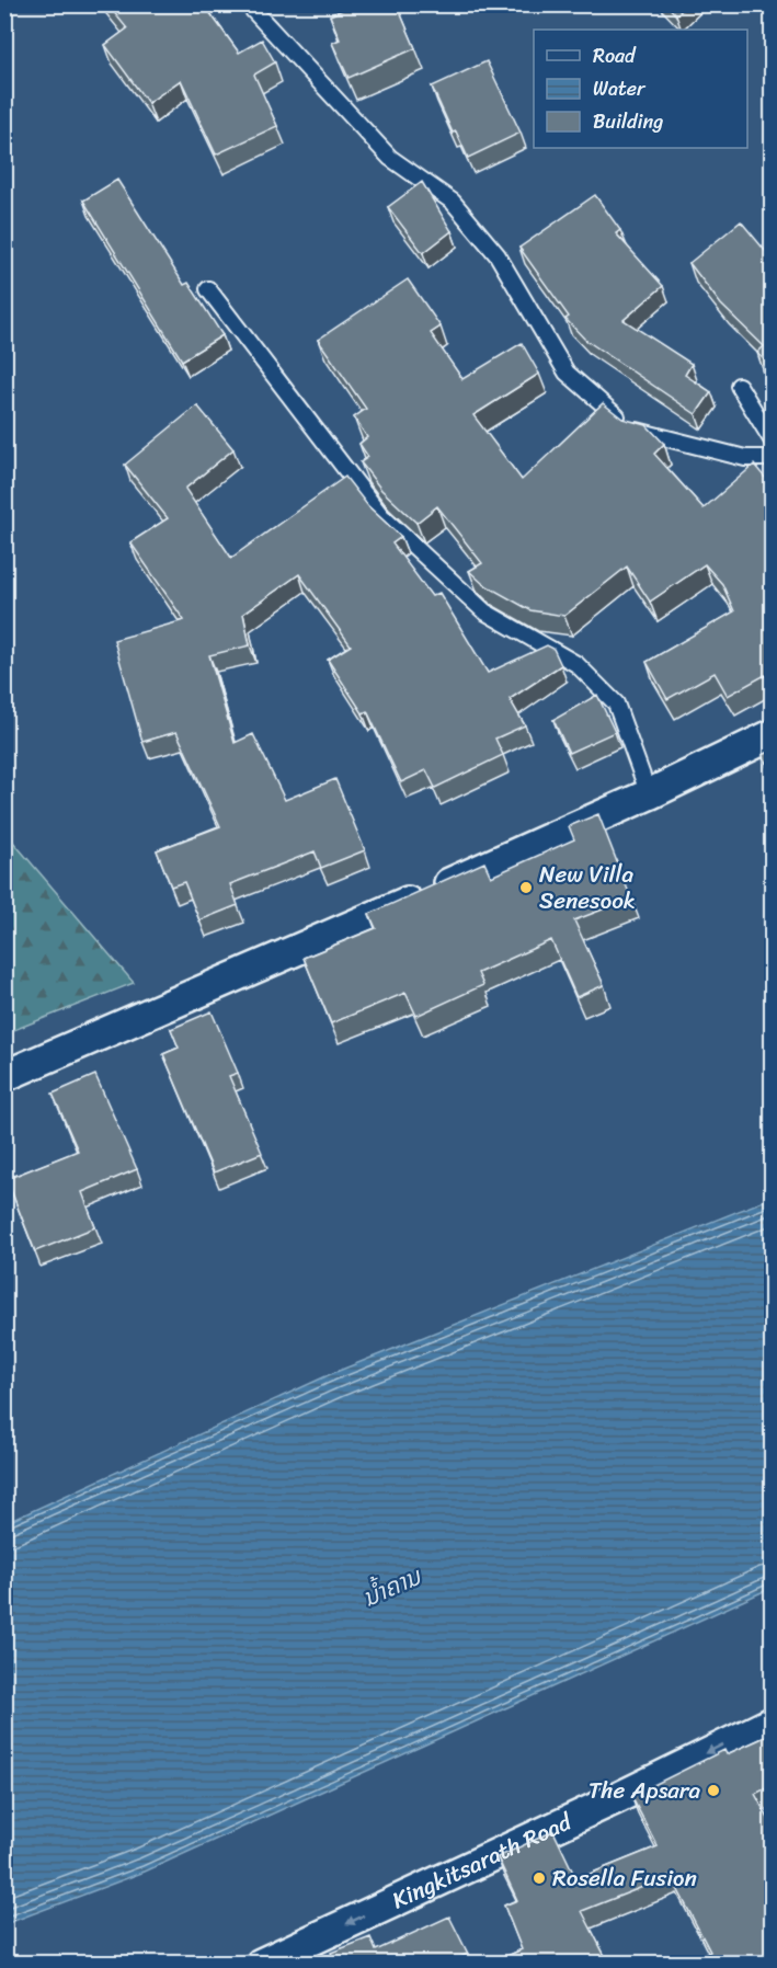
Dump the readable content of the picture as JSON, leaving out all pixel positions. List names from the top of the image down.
{
  "streets": {
    "street": ["Kingkitsarath Road"]
  },
  "one_way": ["Kingkitsarath Road"],
  "water": ["ນ້ຳຄານ"],
  "places": ["New Villa Senesook", "The Apsara", "Rosella Fusion"],
  "legend": ["Road", "Water", "Building"]
}
